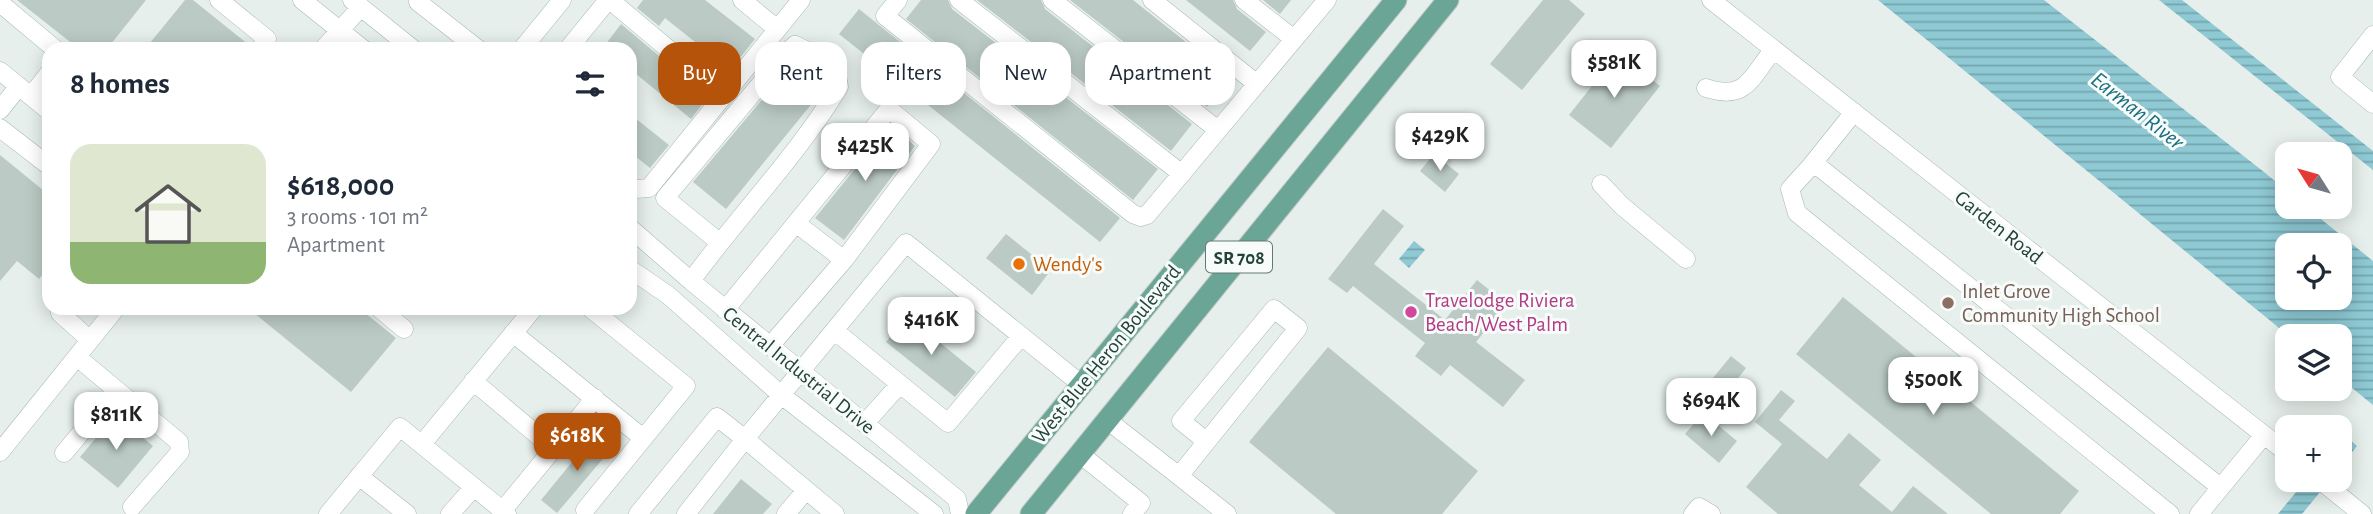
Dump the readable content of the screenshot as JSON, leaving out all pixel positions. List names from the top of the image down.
{
  "streets": {
    "main road": ["SR 708", "West Blue Heron Boulevard"],
    "street": ["Garden Road", "Central Industrial Drive"]
  },
  "water": ["Earman River"],
  "places": ["Wendy's", "Inlet Grove Community High School", "Travelodge Riviera Beach/West Palm"],
  "north": "top left",
  "page": {
    "price": [
      "$581K",
      "$429K",
      "$425K",
      "$416K",
      "$500K",
      "$694K",
      "$811K",
      "$618K"
    ],
    "chip": [
      "Buy",
      "Rent",
      "Filters",
      "New",
      "Apartment"
    ],
    "heading": "8 homes",
    "list": [
      {
        "name": "$618,000",
        "note": "3 rooms · 101 m² · Apartment"
      }
    ],
    "map_buttons": "+"
  }
}
